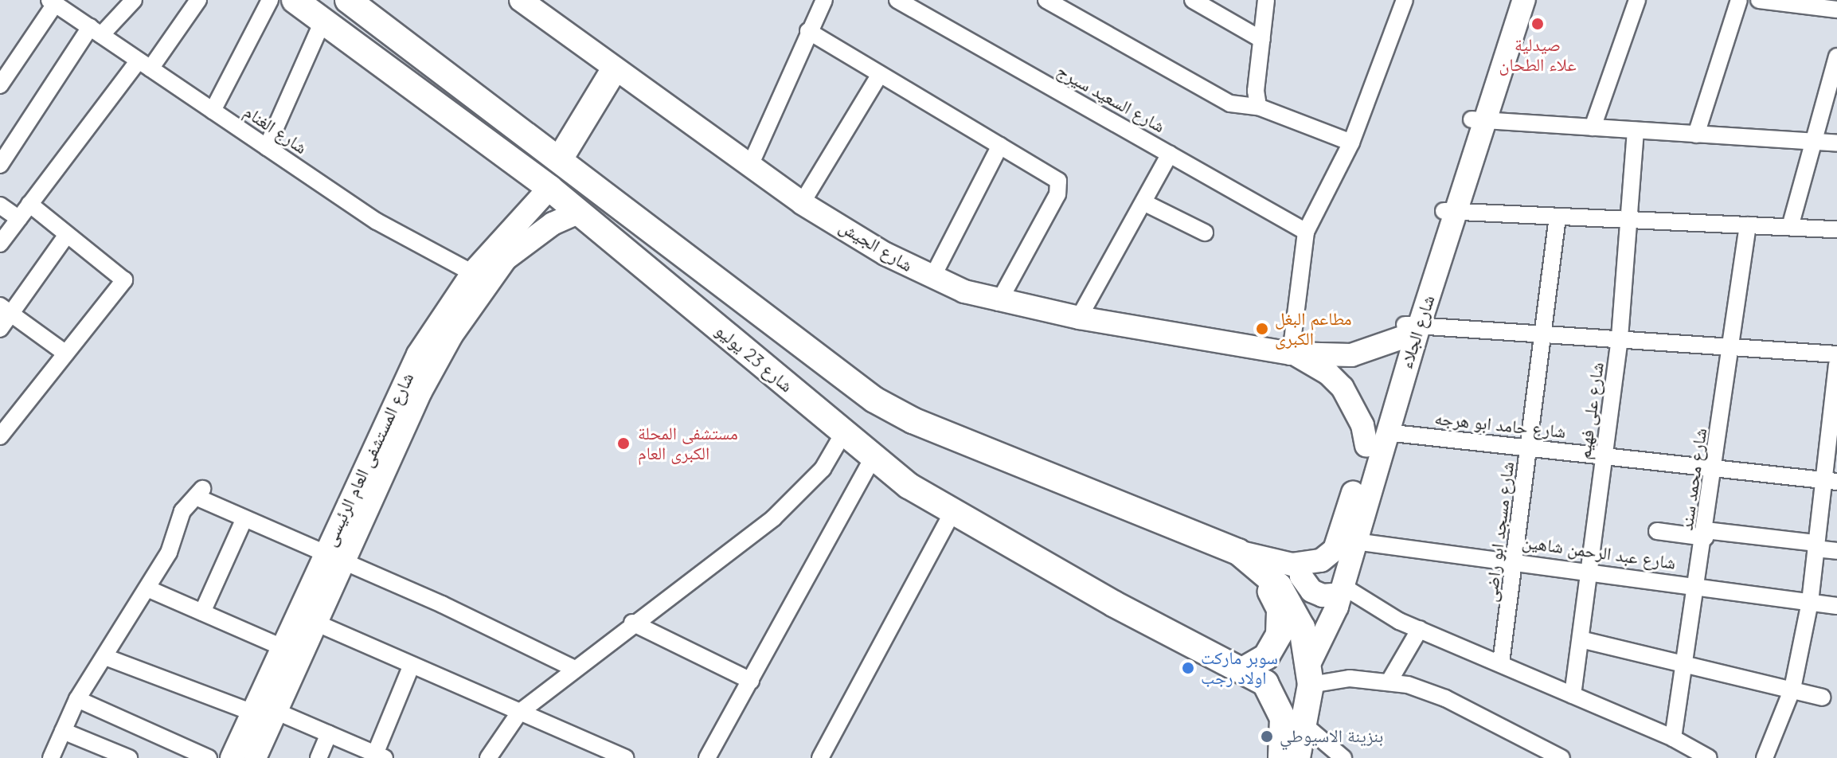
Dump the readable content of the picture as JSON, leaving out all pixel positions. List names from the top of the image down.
{
  "streets": {
    "main road": ["شارع الجلاء", "شارع 23 يوليو"],
    "street": [
      "شارع السعيد سيرج",
      "شارع الغنام",
      "شارع الجيش",
      "شارع على فهيم",
      "شارع حامد ابو هرجه",
      "شارع المستشفى العام الرئيسى",
      "شارع محمد سند",
      "شارع مسجد ابو راضى",
      "شارع عبد الرحمن شاهين"
    ]
  },
  "crossings": [
    ["شارع الغنام", "شارع المستشفى العام الرئيسى"],
    ["شارع الجيش", "شارع الجلاء"],
    ["شارع الجلاء", "شارع 23 يوليو"],
    ["شارع الجلاء", "شارع حامد ابو هرجه"],
    ["شارع الجلاء", "شارع عبد الرحمن شاهين"],
    ["شارع 23 يوليو", "شارع المستشفى العام الرئيسى"],
    ["شارع على فهيم", "شارع حامد ابو هرجه"],
    ["شارع على فهيم", "شارع عبد الرحمن شاهين"],
    ["شارع حامد ابو هرجه", "شارع محمد سند"],
    ["شارع حامد ابو هرجه", "شارع مسجد ابو راضى"],
    ["شارع محمد سند", "شارع عبد الرحمن شاهين"],
    ["شارع مسجد ابو راضى", "شارع عبد الرحمن شاهين"]
  ],
  "places": [
    "صيدلية علاء الطحان",
    "مطاعم البغل الكبرى",
    "مستشفى المحلة الكبرى العام",
    "سوبر ماركت اولاد رجب",
    "بنزينة الاسيوطي"
  ]
}
